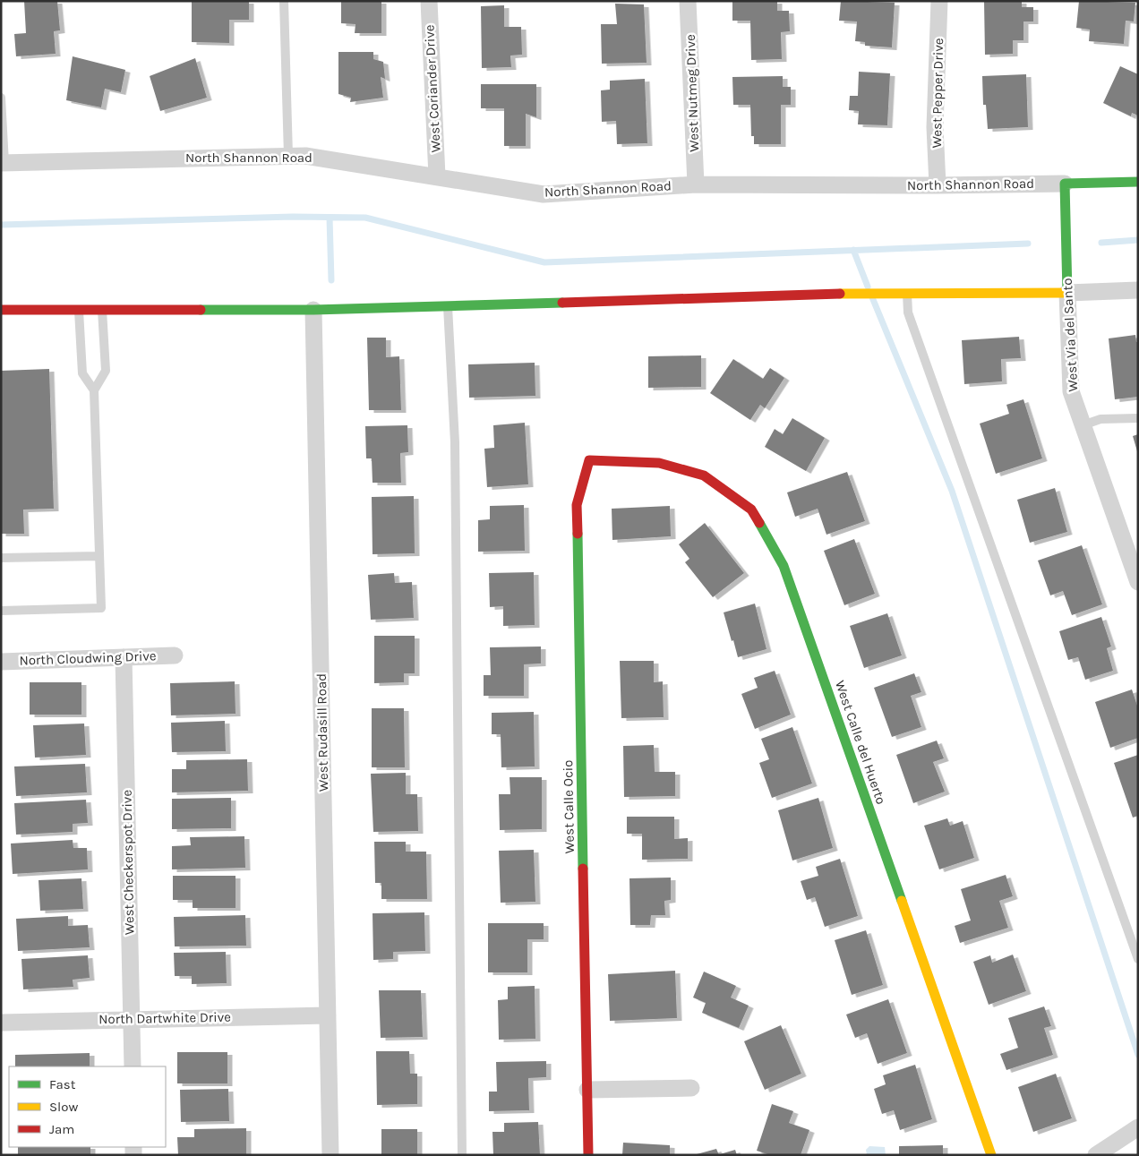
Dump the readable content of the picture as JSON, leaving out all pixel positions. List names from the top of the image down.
{
  "streets": {
    "street": [
      "West Coriander Drive",
      "West Nutmeg Drive",
      "West Pepper Drive",
      "North Shannon Road",
      "West Via del Santo",
      "North Cloudwing Drive",
      "West Rudasill Road",
      "West Calle del Huerto",
      "West Calle Ocio",
      "West Checkerspot Drive",
      "North Dartwhite Drive"
    ]
  },
  "crossings": [
    ["West Coriander Drive", "North Shannon Road"],
    ["West Nutmeg Drive", "North Shannon Road"],
    ["West Pepper Drive", "North Shannon Road"],
    ["North Shannon Road", "West Via del Santo"],
    ["North Cloudwing Drive", "West Checkerspot Drive"],
    ["West Rudasill Road", "North Dartwhite Drive"],
    ["West Calle del Huerto", "West Calle Ocio"],
    ["West Checkerspot Drive", "North Dartwhite Drive"]
  ],
  "legend": ["Fast", "Slow", "Jam"]
}
